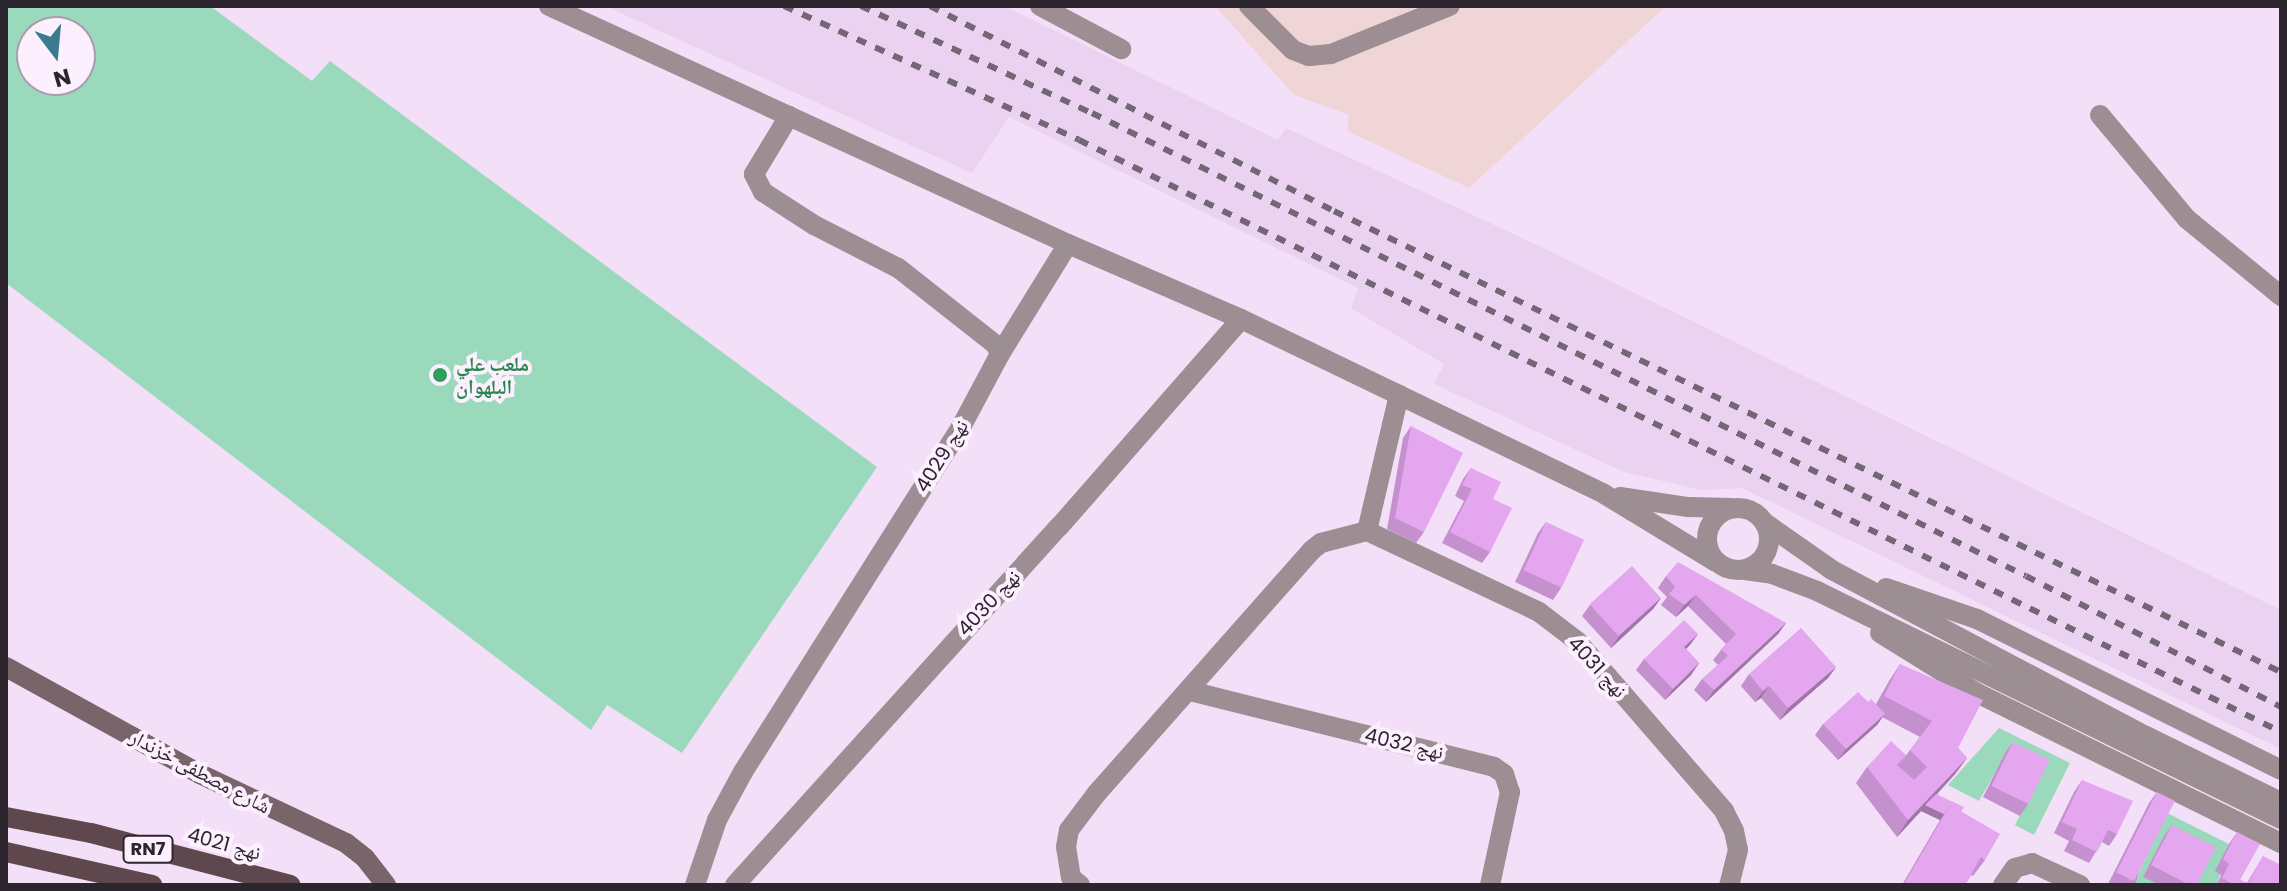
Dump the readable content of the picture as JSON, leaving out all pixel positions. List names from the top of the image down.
{
  "streets": {
    "main road": ["شارع مصطفى خزندار", "نهج 4021", "RN7"],
    "street": [
      "نهج 4029",
      "نهج 4030",
      "نهج 4031",
      "نهج 4032"
    ]
  },
  "places": ["ملعب علي البلهوان"],
  "north": "bottom"
}
